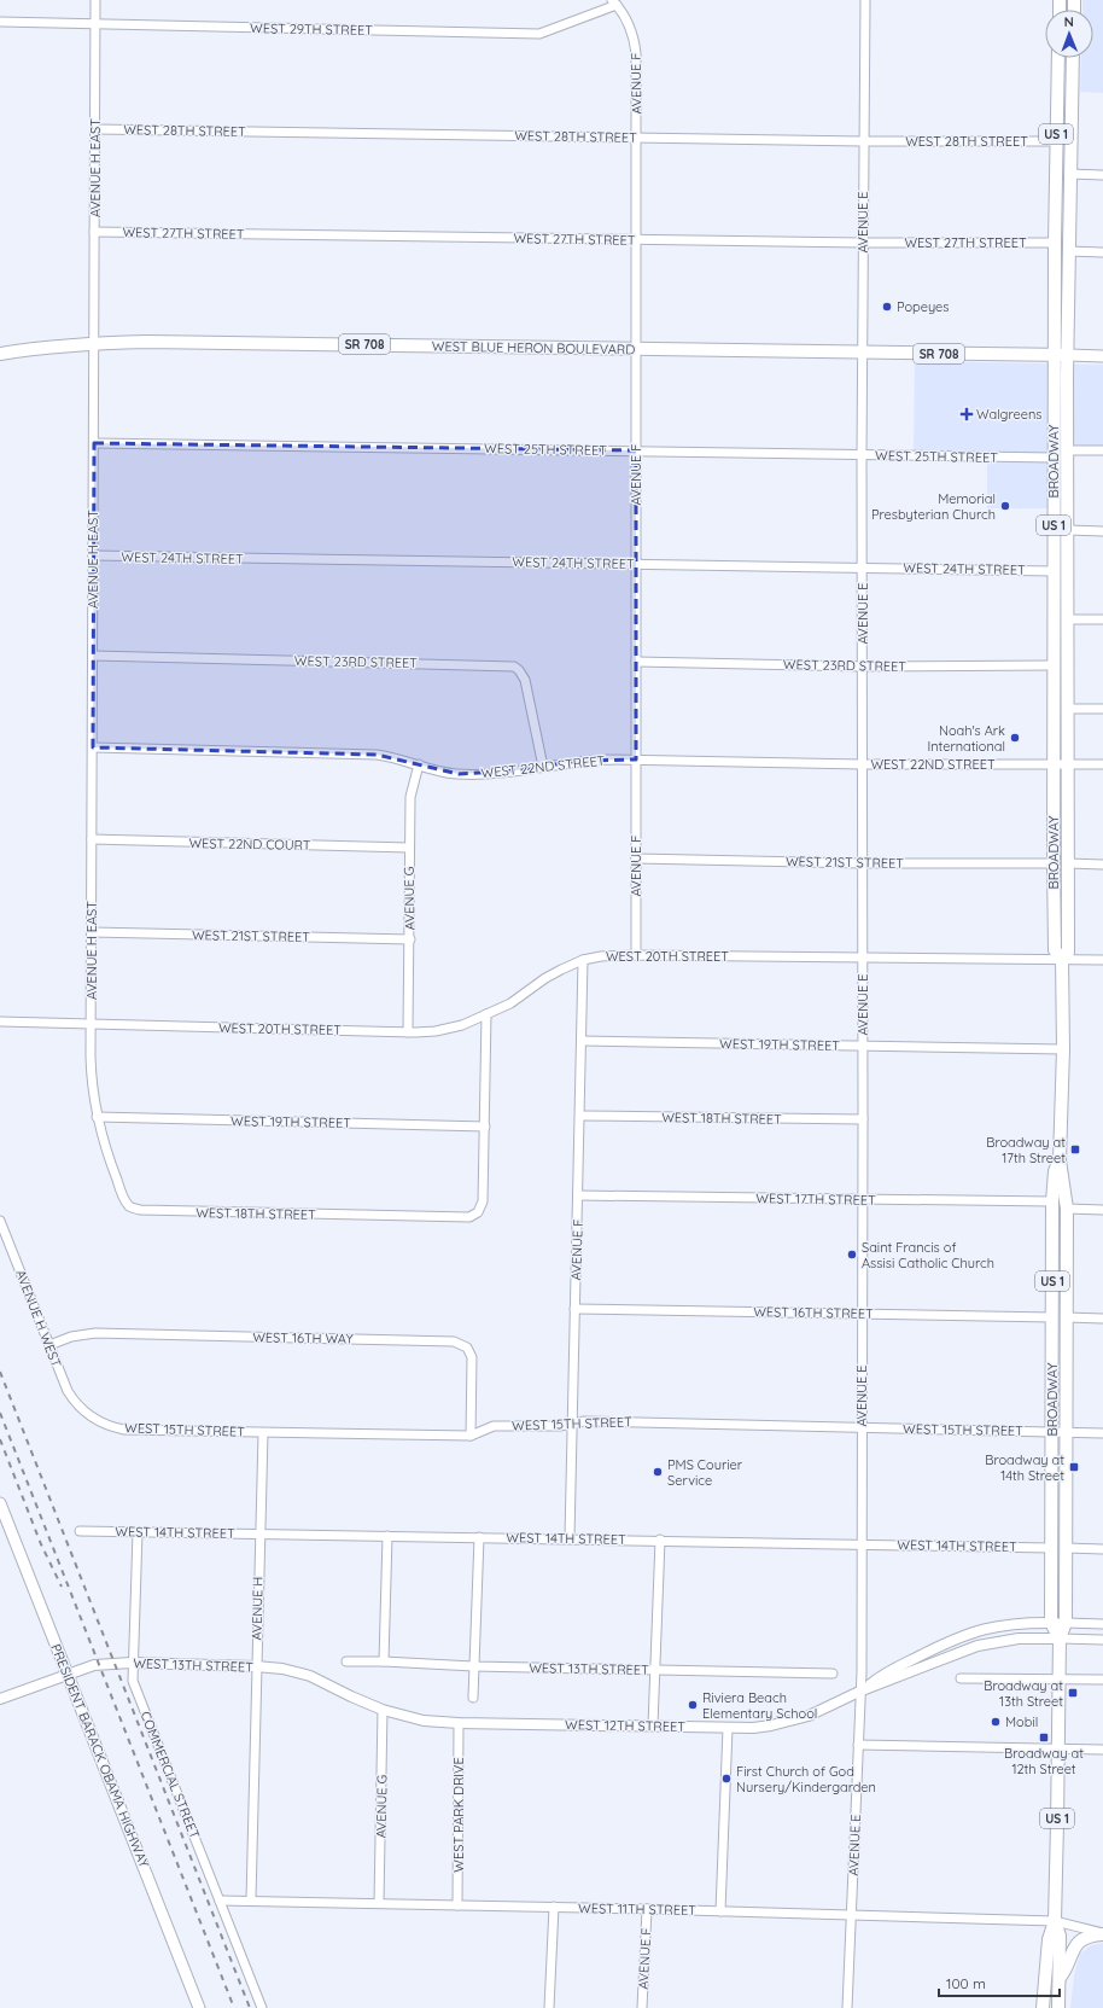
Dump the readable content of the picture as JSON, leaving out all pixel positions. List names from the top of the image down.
{
  "streets": {
    "main road": [
      "US 1",
      "SR 708",
      "WEST BLUE HERON BOULEVARD",
      "BROADWAY",
      "PRESIDENT BARACK OBAMA HIGHWAY"
    ],
    "street": [
      "WEST 29TH STREET",
      "AVENUE F",
      "WEST 28TH STREET",
      "AVENUE H EAST",
      "AVENUE E",
      "WEST 27TH STREET",
      "WEST 25TH STREET",
      "WEST 24TH STREET",
      "WEST 23RD STREET",
      "WEST 22ND STREET",
      "WEST 22ND COURT",
      "WEST 21ST STREET",
      "AVENUE G",
      "WEST 20TH STREET",
      "WEST 19TH STREET",
      "WEST 18TH STREET",
      "WEST 17TH STREET",
      "WEST 16TH STREET",
      "AVENUE H WEST",
      "WEST 16TH WAY",
      "WEST 15TH STREET",
      "WEST 14TH STREET",
      "AVENUE H",
      "WEST 13TH STREET",
      "WEST 12TH STREET",
      "COMMERCIAL STREET",
      "WEST PARK DRIVE",
      "WEST 11TH STREET"
    ]
  },
  "crossings": [
    ["WEST 29TH STREET", "AVENUE F"],
    ["WEST 29TH STREET", "AVENUE H EAST"],
    ["AVENUE F", "WEST 28TH STREET"],
    ["AVENUE F", "WEST 27TH STREET"],
    ["AVENUE F", "WEST BLUE HERON BOULEVARD"],
    ["AVENUE F", "WEST 25TH STREET"],
    ["AVENUE F", "WEST 24TH STREET"],
    ["AVENUE F", "WEST 23RD STREET"],
    ["AVENUE F", "WEST 22ND STREET"],
    ["AVENUE F", "WEST 21ST STREET"],
    ["AVENUE F", "WEST 20TH STREET"],
    ["AVENUE F", "WEST 19TH STREET"],
    ["AVENUE F", "WEST 18TH STREET"],
    ["AVENUE F", "WEST 17TH STREET"],
    ["AVENUE F", "WEST 16TH STREET"],
    ["AVENUE F", "WEST 15TH STREET"],
    ["AVENUE F", "WEST 14TH STREET"],
    ["AVENUE F", "WEST 11TH STREET"],
    ["WEST 28TH STREET", "AVENUE H EAST"],
    ["WEST 28TH STREET", "AVENUE E"],
    ["WEST 28TH STREET", "BROADWAY"],
    ["AVENUE H EAST", "WEST 27TH STREET"],
    ["AVENUE H EAST", "WEST BLUE HERON BOULEVARD"],
    ["AVENUE H EAST", "WEST 25TH STREET"],
    ["AVENUE H EAST", "WEST 24TH STREET"],
    ["AVENUE H EAST", "WEST 23RD STREET"],
    ["AVENUE H EAST", "WEST 22ND STREET"],
    ["AVENUE H EAST", "WEST 22ND COURT"],
    ["AVENUE H EAST", "WEST 21ST STREET"],
    ["AVENUE H EAST", "WEST 20TH STREET"],
    ["AVENUE H EAST", "WEST 19TH STREET"],
    ["AVENUE H EAST", "WEST 18TH STREET"],
    ["AVENUE E", "WEST 27TH STREET"],
    ["AVENUE E", "WEST BLUE HERON BOULEVARD"],
    ["AVENUE E", "WEST 25TH STREET"],
    ["AVENUE E", "WEST 24TH STREET"],
    ["AVENUE E", "WEST 23RD STREET"],
    ["AVENUE E", "WEST 22ND STREET"],
    ["AVENUE E", "WEST 21ST STREET"],
    ["AVENUE E", "WEST 20TH STREET"],
    ["AVENUE E", "WEST 19TH STREET"],
    ["AVENUE E", "WEST 18TH STREET"],
    ["AVENUE E", "WEST 17TH STREET"],
    ["AVENUE E", "WEST 16TH STREET"],
    ["AVENUE E", "WEST 15TH STREET"],
    ["AVENUE E", "WEST 14TH STREET"],
    ["AVENUE E", "WEST 12TH STREET"],
    ["AVENUE E", "WEST 11TH STREET"],
    ["WEST 27TH STREET", "BROADWAY"],
    ["WEST BLUE HERON BOULEVARD", "BROADWAY"],
    ["WEST 25TH STREET", "BROADWAY"],
    ["BROADWAY", "WEST 24TH STREET"],
    ["BROADWAY", "WEST 23RD STREET"],
    ["BROADWAY", "WEST 22ND STREET"],
    ["BROADWAY", "WEST 21ST STREET"],
    ["BROADWAY", "WEST 20TH STREET"],
    ["BROADWAY", "WEST 19TH STREET"],
    ["BROADWAY", "WEST 17TH STREET"],
    ["BROADWAY", "WEST 16TH STREET"],
    ["BROADWAY", "WEST 15TH STREET"],
    ["BROADWAY", "WEST 14TH STREET"],
    ["BROADWAY", "WEST 12TH STREET"],
    ["BROADWAY", "WEST 11TH STREET"],
    ["WEST 23RD STREET", "WEST 22ND STREET"],
    ["WEST 22ND STREET", "AVENUE G"],
    ["WEST 22ND COURT", "AVENUE G"],
    ["WEST 21ST STREET", "AVENUE G"],
    ["AVENUE G", "WEST 20TH STREET"],
    ["AVENUE G", "WEST 13TH STREET"],
    ["AVENUE G", "WEST 12TH STREET"],
    ["AVENUE G", "WEST 11TH STREET"],
    ["WEST 19TH STREET", "WEST 18TH STREET"],
    ["AVENUE H WEST", "WEST 16TH WAY"],
    ["AVENUE H WEST", "WEST 15TH STREET"],
    ["WEST 16TH WAY", "WEST 15TH STREET"],
    ["WEST 15TH STREET", "AVENUE H"],
    ["WEST 14TH STREET", "AVENUE H"],
    ["WEST 14TH STREET", "COMMERCIAL STREET"],
    ["AVENUE H", "WEST 13TH STREET"],
    ["AVENUE H", "WEST 11TH STREET"],
    ["WEST 13TH STREET", "WEST 12TH STREET"],
    ["WEST 13TH STREET", "PRESIDENT BARACK OBAMA HIGHWAY"],
    ["WEST 13TH STREET", "COMMERCIAL STREET"],
    ["WEST 12TH STREET", "WEST PARK DRIVE"],
    ["COMMERCIAL STREET", "WEST 11TH STREET"],
    ["WEST PARK DRIVE", "WEST 11TH STREET"]
  ],
  "places": {
    "other": [
      "Popeyes",
      "Memorial Presbyterian Church",
      "Noah's Ark International",
      "Saint Francis of Assisi Catholic Church",
      "PMS Courier Service",
      "Riviera Beach Elementary School",
      "Mobil",
      "First Church of God Nursery/Kindergarden"
    ],
    "health": ["Walgreens"],
    "transit": [
      "Broadway at 17th Street",
      "Broadway at 14th Street",
      "Broadway at 13th Street",
      "Broadway at 12th Street"
    ]
  },
  "scale_bar": "100 m",
  "north": "top"
}
